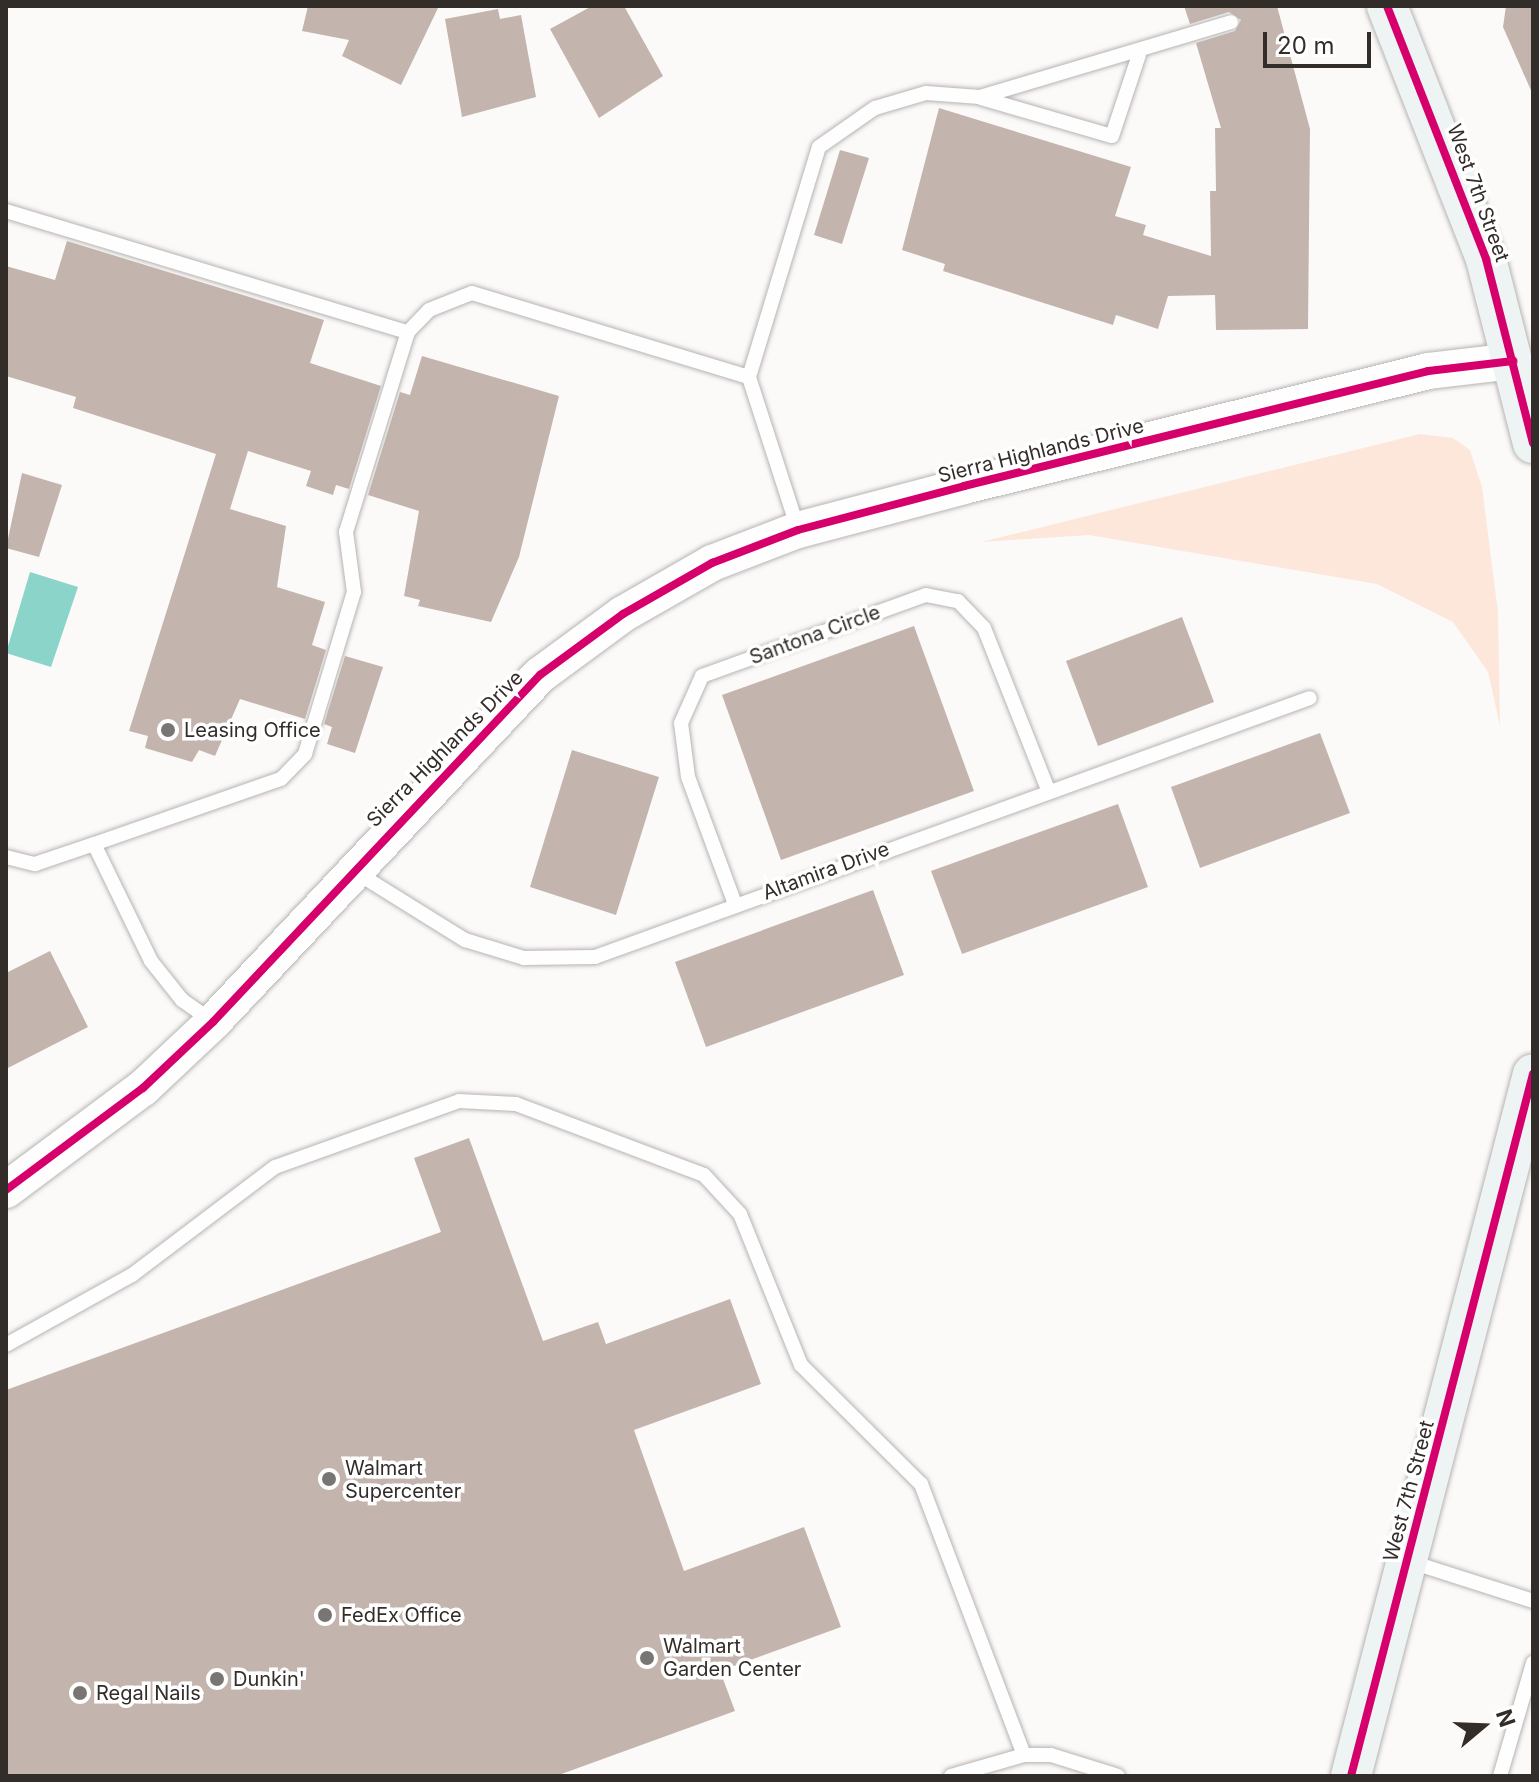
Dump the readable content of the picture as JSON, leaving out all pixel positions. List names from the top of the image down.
{
  "streets": {
    "main road": ["West 7th Street"],
    "street": ["Sierra Highlands Drive"],
    "lane": ["Santona Circle", "Altamira Drive"]
  },
  "crossings": [
    ["West 7th Street", "Sierra Highlands Drive"],
    ["Sierra Highlands Drive", "Altamira Drive"],
    ["Santona Circle", "Altamira Drive"]
  ],
  "places": [
    "Leasing Office",
    "Walmart Supercenter",
    "FedEx Office",
    "Walmart Garden Center",
    "Dunkin'",
    "Regal Nails"
  ],
  "scale_bar": "20 m",
  "north": "right"
}
